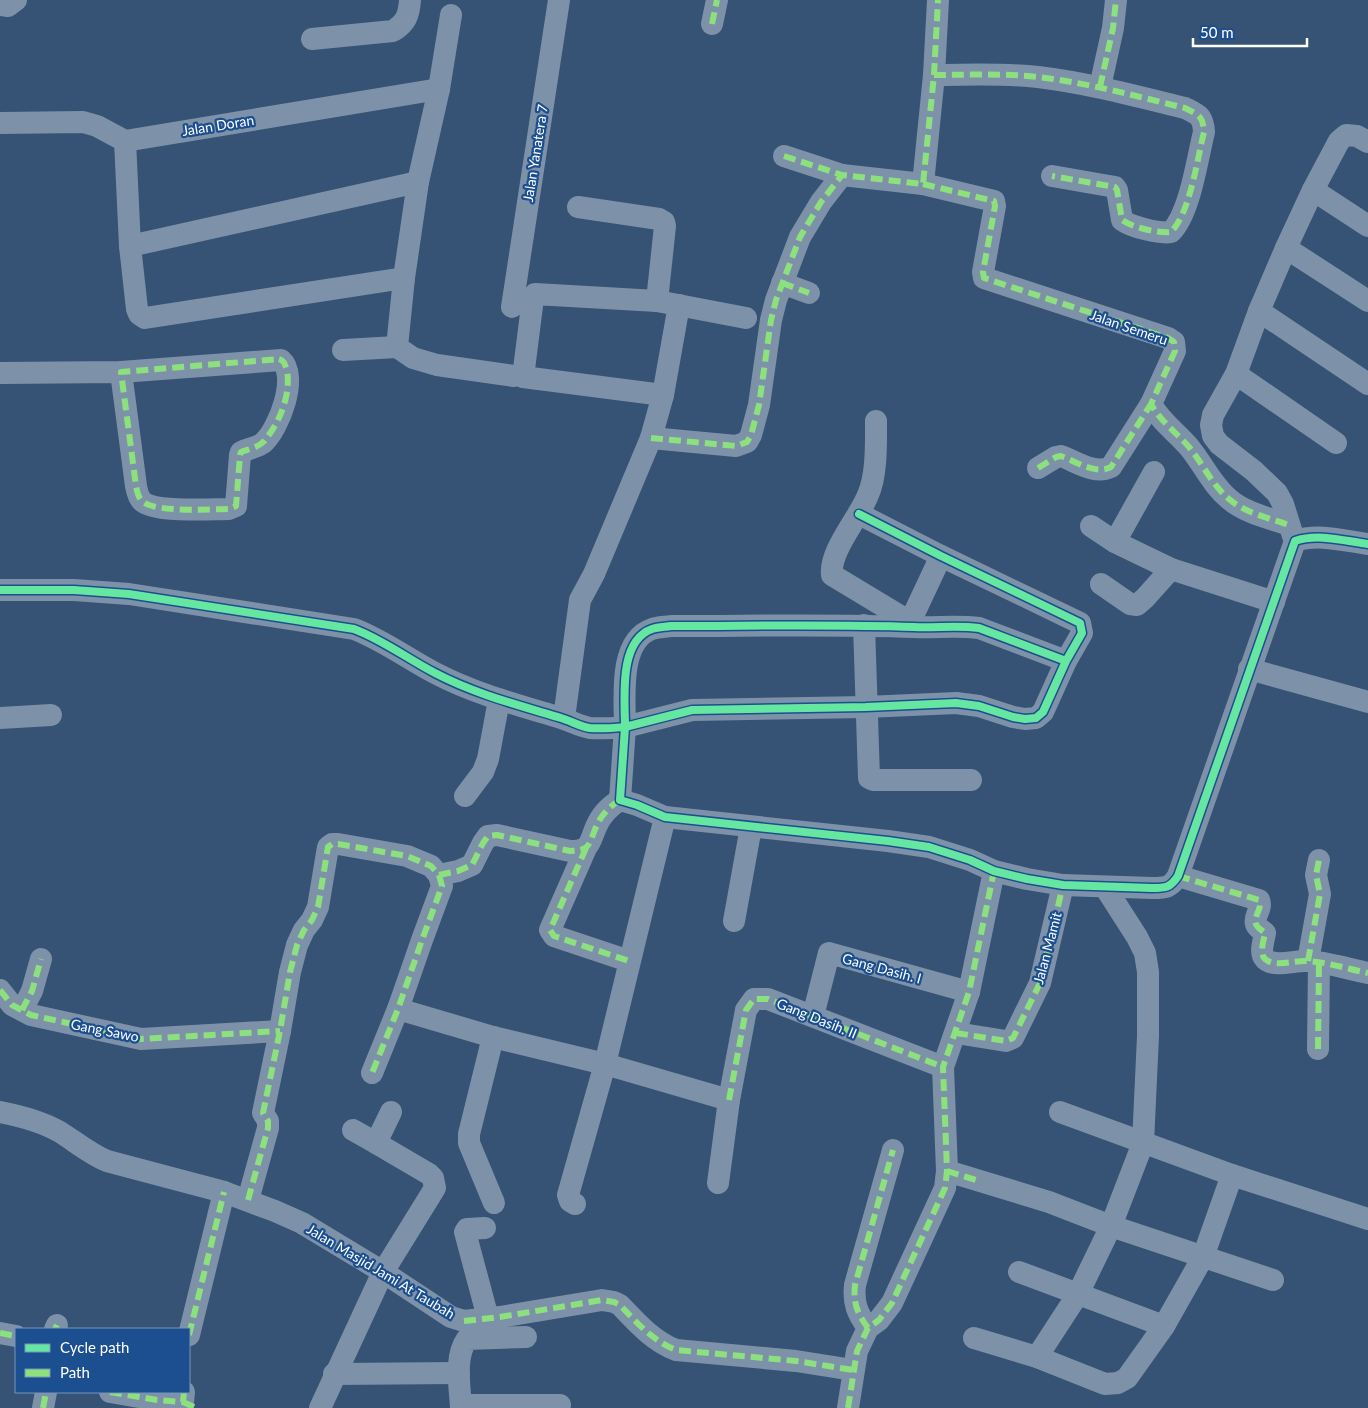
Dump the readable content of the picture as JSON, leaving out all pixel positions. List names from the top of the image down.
{
  "streets": {
    "street": [
      "Jalan Doran",
      "Jalan Yanatera 7",
      "Jalan Semeru",
      "Jalan Mamit",
      "Gang Dasih. I",
      "Gang Dasih. II",
      "Gang Sawo",
      "Jalan Masjid Jami At Taubah"
    ]
  },
  "crossings": [
    ["Gang Dasih. I", "Gang Dasih. II"]
  ],
  "legend": ["Cycle path", "Path"],
  "scale_bar": "50 m"
}
